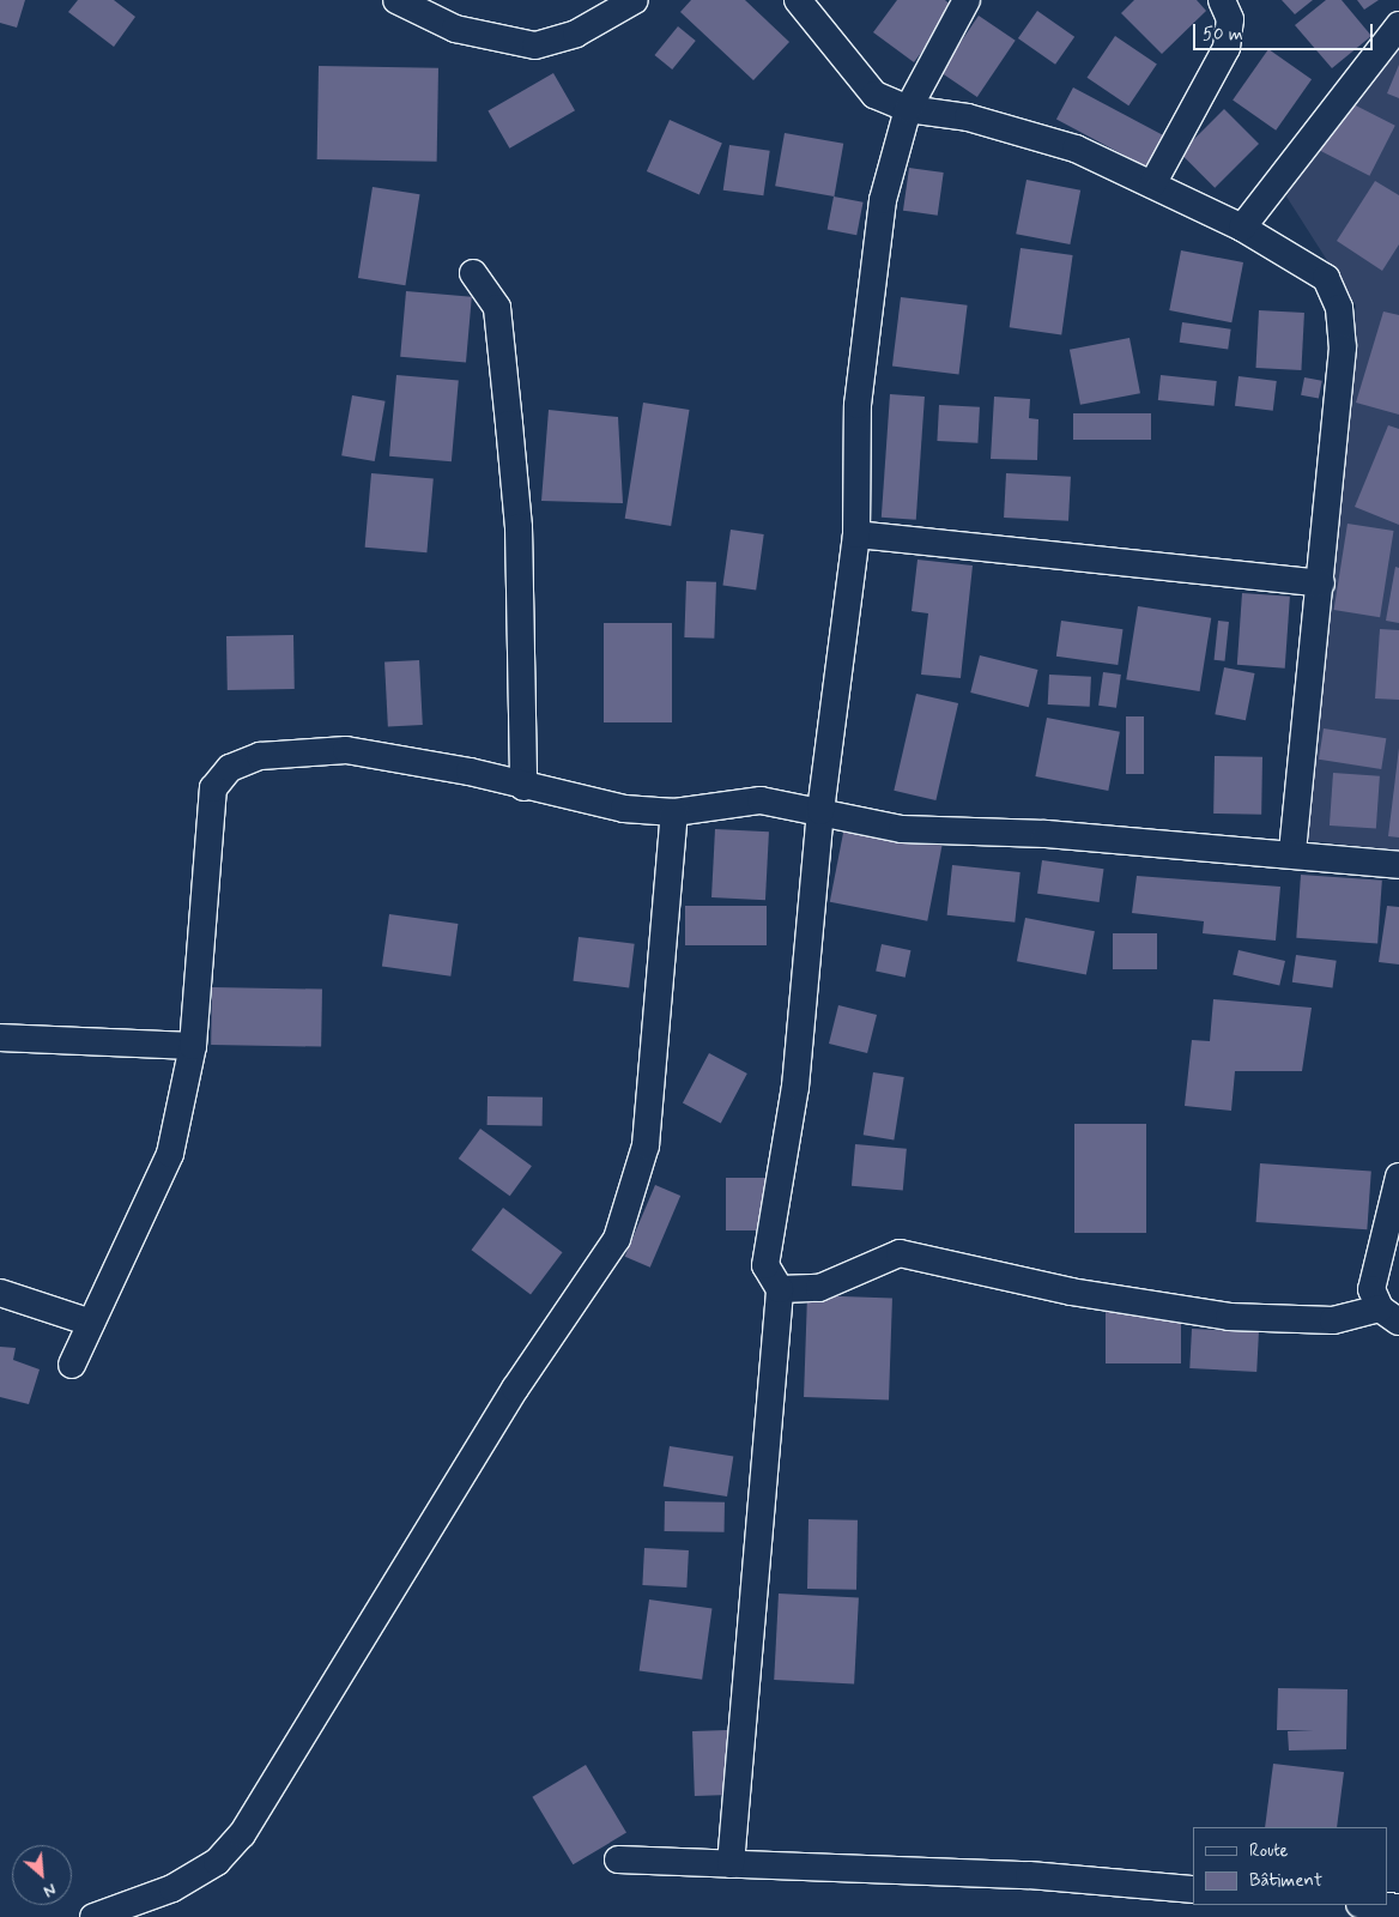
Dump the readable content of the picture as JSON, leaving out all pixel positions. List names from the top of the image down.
{
  "legend": ["Route", "Bâtiment"],
  "scale_bar": "50 m",
  "north": "bottom right"
}
